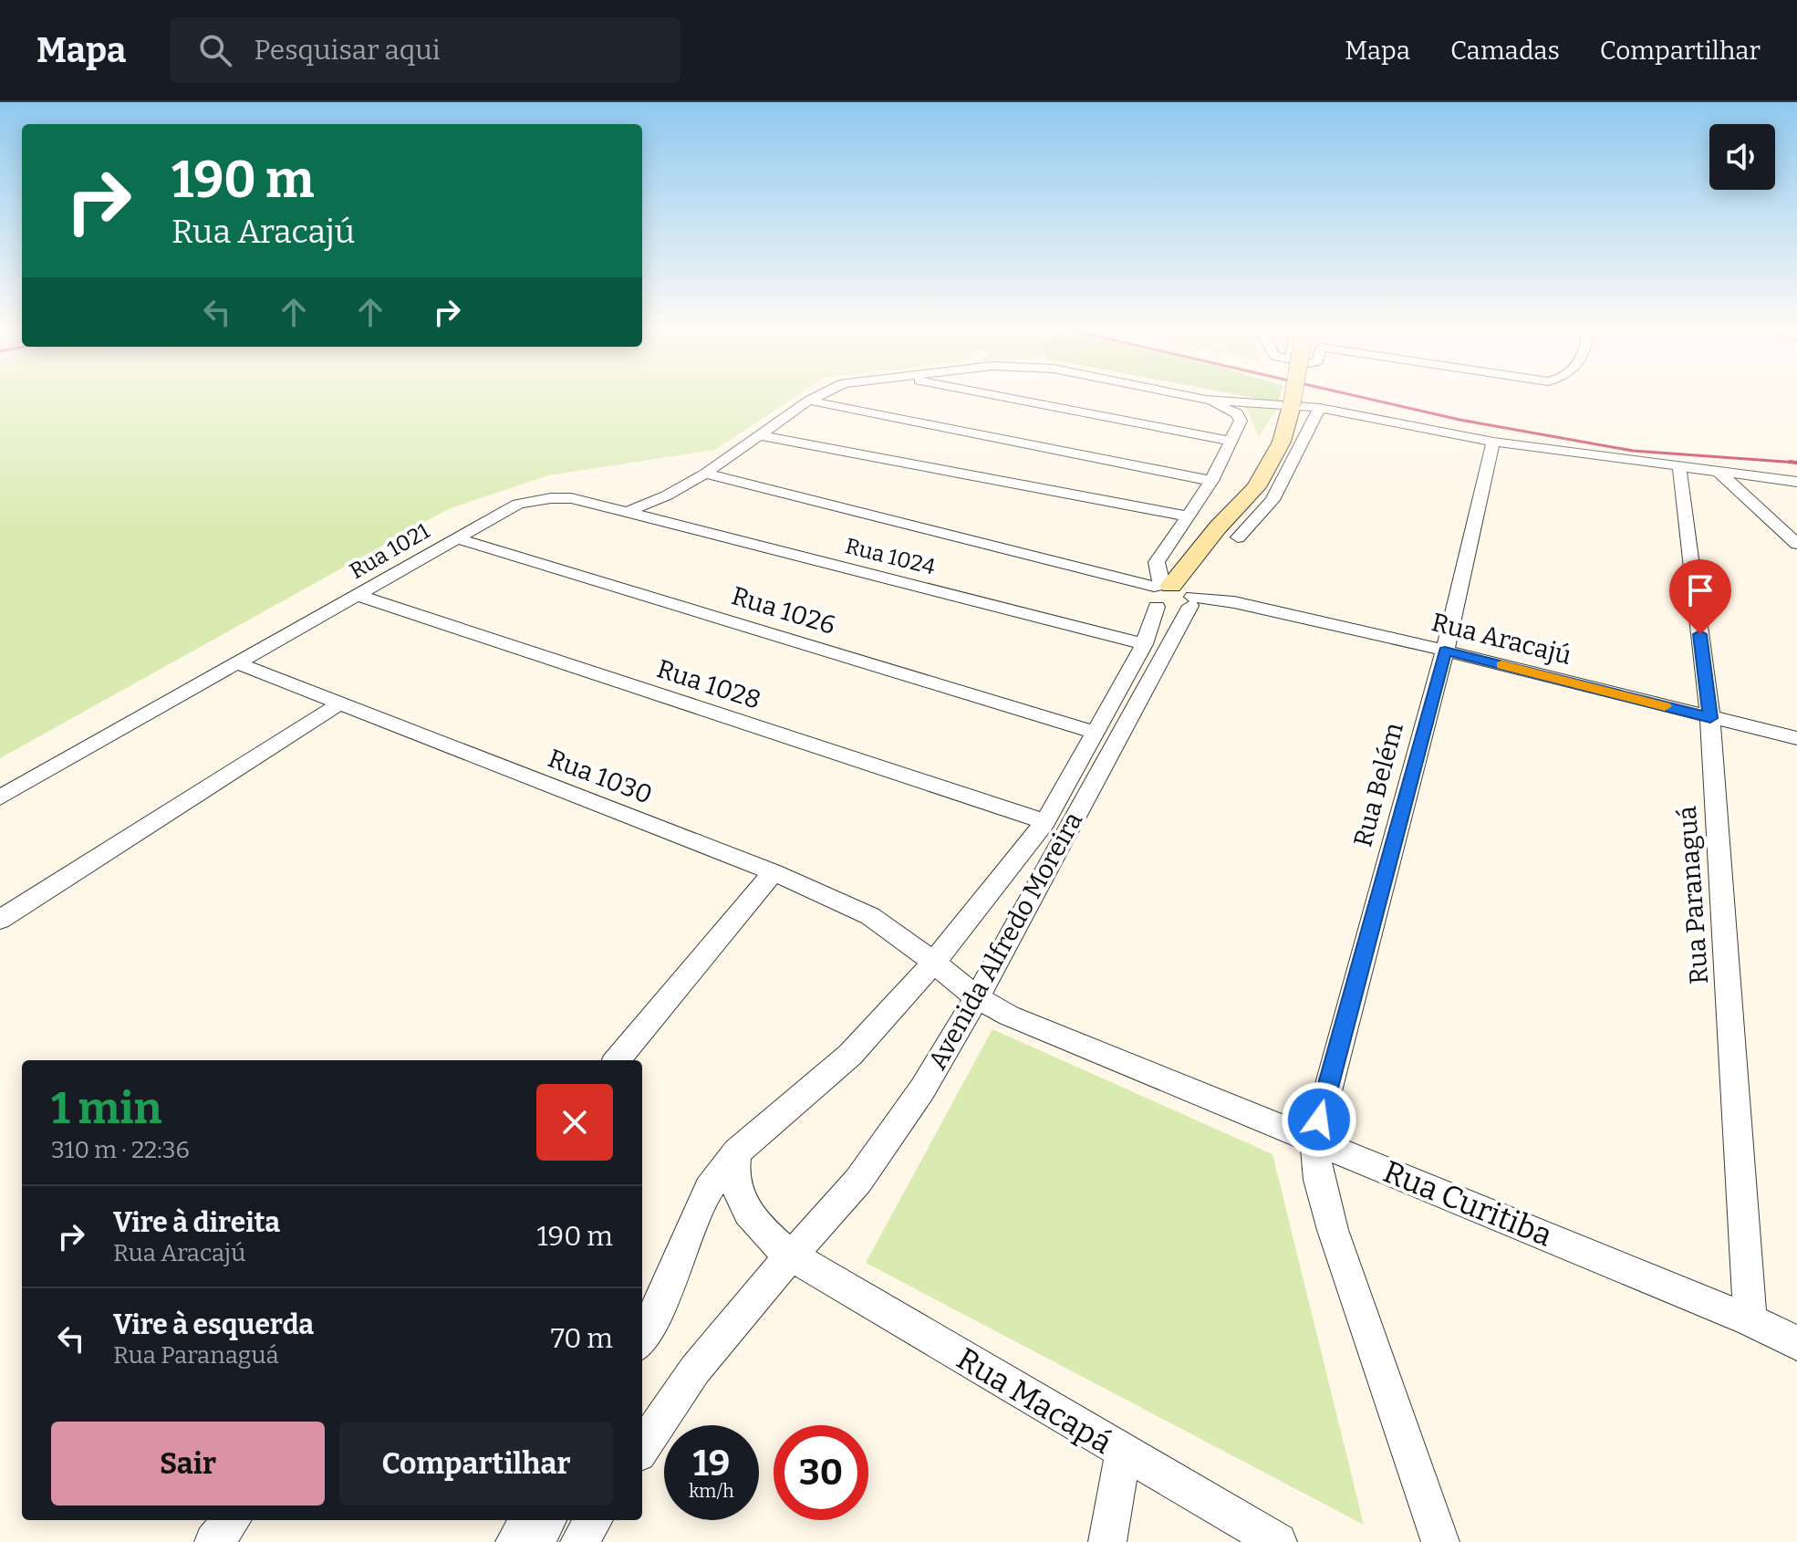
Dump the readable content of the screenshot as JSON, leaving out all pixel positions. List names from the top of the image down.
{
  "streets": {
    "street": [
      "Rua 1021",
      "Rua 1024",
      "Rua 1026",
      "Rua Aracajú",
      "Rua 1028",
      "Rua 1030",
      "Rua Belém",
      "Rua Paranaguá",
      "Avenida Alfredo Moreira",
      "Rua Curitiba",
      "Rua Macapá"
    ]
  },
  "crossings": [
    ["Rua 1021", "Rua 1024"],
    ["Rua 1021", "Rua 1026"],
    ["Rua 1021", "Rua 1028"],
    ["Rua 1021", "Rua 1030"],
    ["Rua 1024", "Avenida Alfredo Moreira"],
    ["Rua 1026", "Avenida Alfredo Moreira"],
    ["Rua Aracajú", "Rua Belém"],
    ["Rua Aracajú", "Rua Paranaguá"],
    ["Rua Aracajú", "Avenida Alfredo Moreira"],
    ["Rua 1028", "Avenida Alfredo Moreira"],
    ["Rua 1030", "Avenida Alfredo Moreira"],
    ["Rua 1030", "Rua Curitiba"],
    ["Rua Belém", "Rua Curitiba"],
    ["Rua Paranaguá", "Rua Curitiba"],
    ["Avenida Alfredo Moreira", "Rua Curitiba"],
    ["Avenida Alfredo Moreira", "Rua Macapá"]
  ],
  "page": {
    "header": "Mapa",
    "search": "Pesquisar aqui",
    "nav": ["Mapa", "Camadas", "Compartilhar"],
    "turn": ["190 m", "Rua Aracajú"],
    "heading": ["1 min", "310 m · 22:36"],
    "list": [
      {
        "name": "Vire à direita",
        "note": "Rua Aracajú",
        "value": "190 m"
      },
      {
        "name": "Vire à esquerda",
        "note": "Rua Paranaguá",
        "value": "70 m"
      }
    ],
    "buttons": ["Sair", "Compartilhar"],
    "speed": "19 km/h",
    "limit": "30"
  }
}
